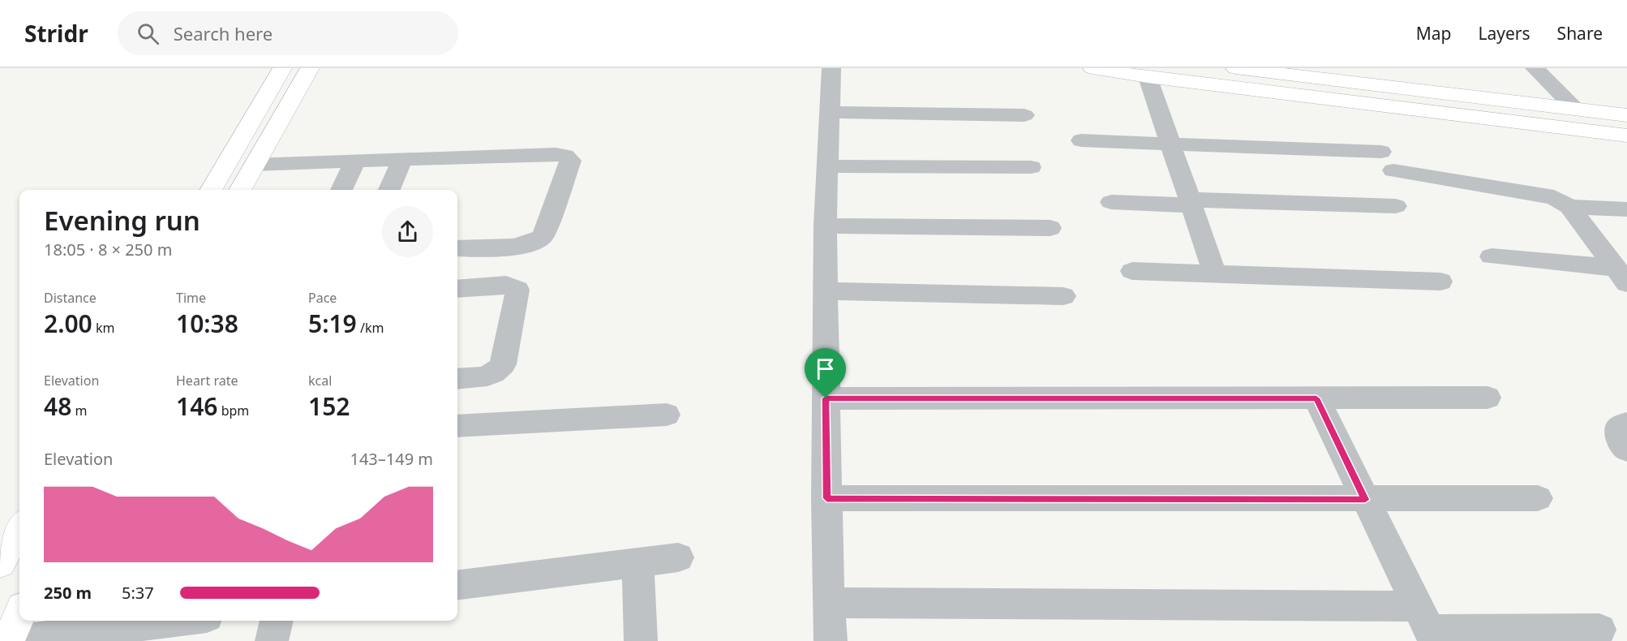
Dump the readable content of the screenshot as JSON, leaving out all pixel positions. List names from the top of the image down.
{
  "page": {
    "header": "Stridr",
    "search": "Search here",
    "nav": ["Map", "Layers", "Share"],
    "heading": ["Evening run", "18:05 · 8 × 250 m"],
    "stats": [
      ["Distance", "2.00 km"],
      ["Time", "10:38"],
      ["Pace", "5:19 /km"],
      ["Elevation", "48 m"],
      ["Heart rate", "146 bpm"],
      ["kcal", "152"]
    ],
    "chart": ["Elevation", "143–149 m"],
    "list": [
      {
        "name": "250 m",
        "note": "5:37"
      }
    ]
  }
}
